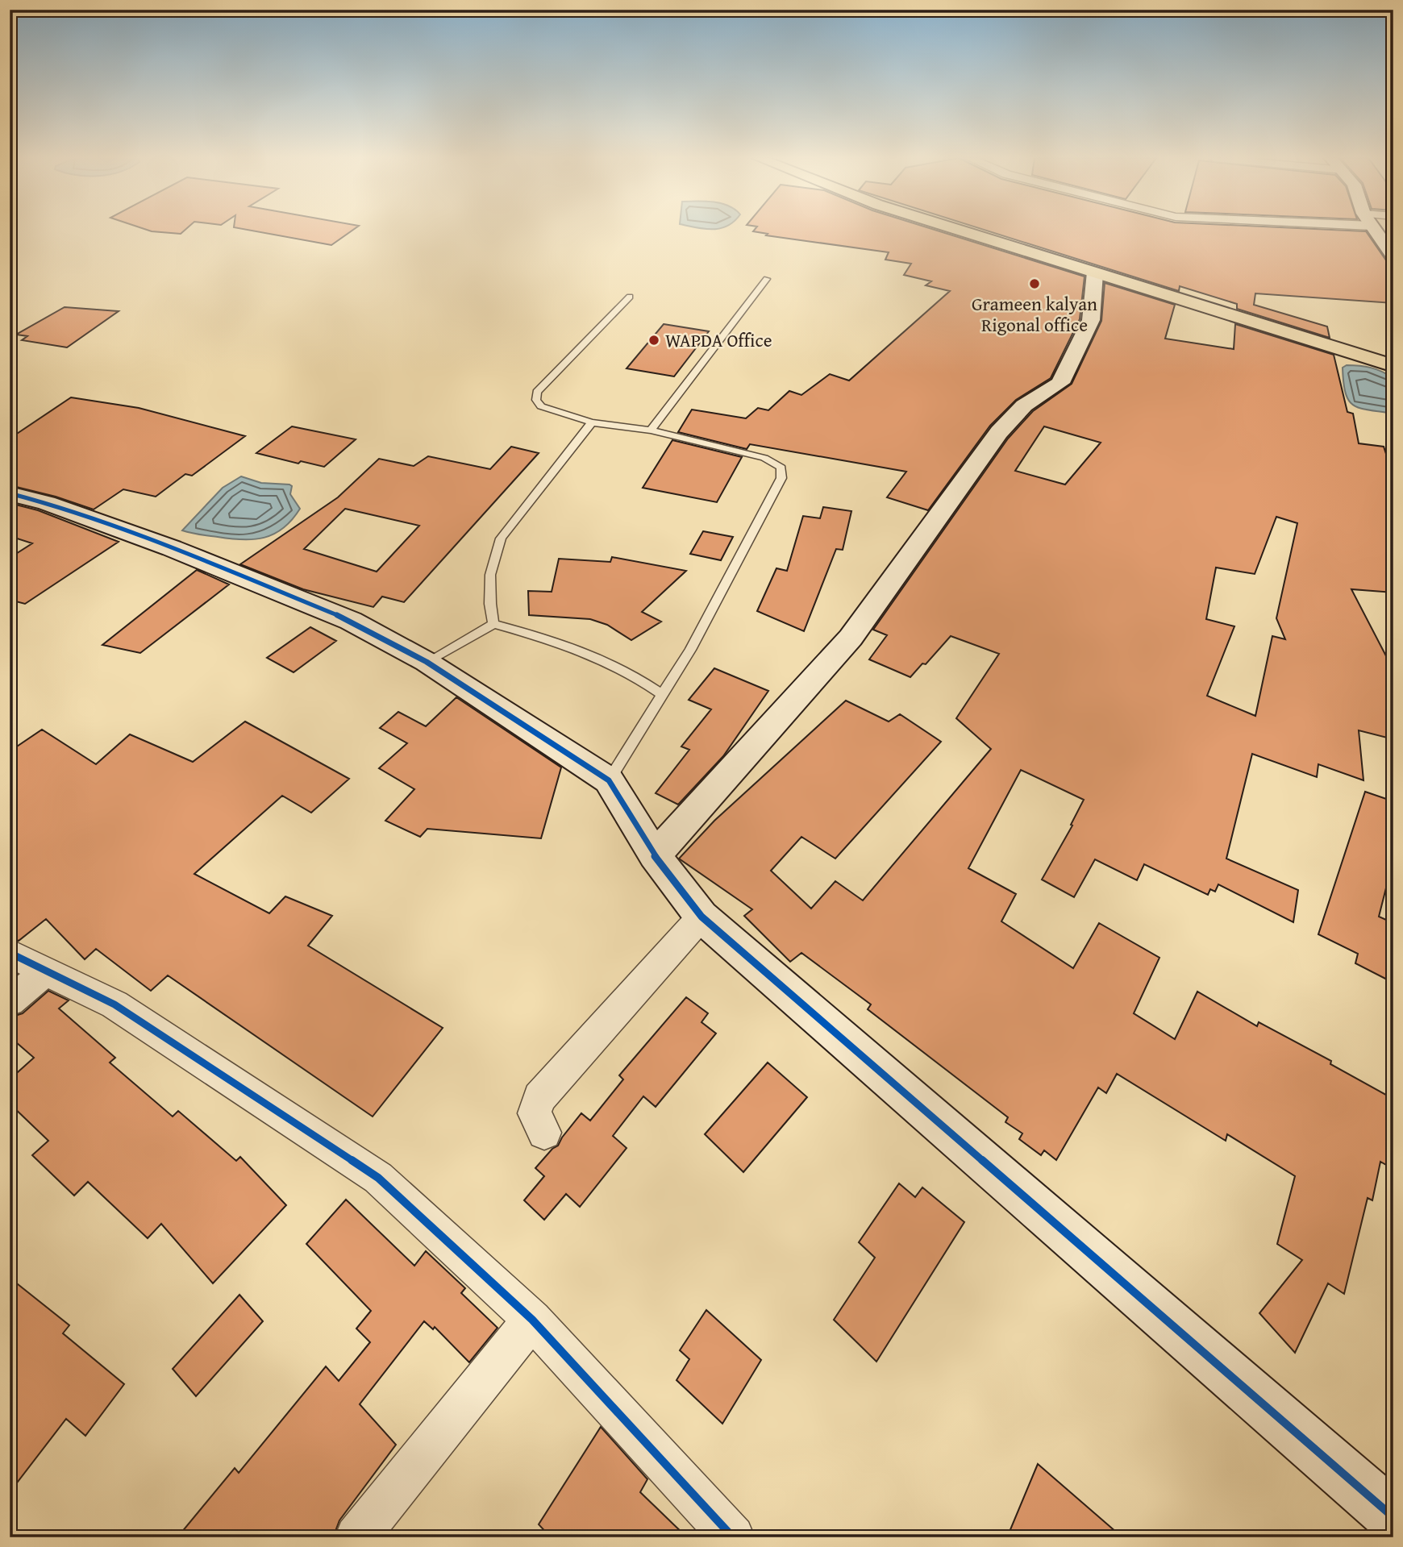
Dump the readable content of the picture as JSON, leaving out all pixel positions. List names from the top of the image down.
{
  "places": ["Grameen kalyan Rigonal office", "WAPDA Office"]
}
